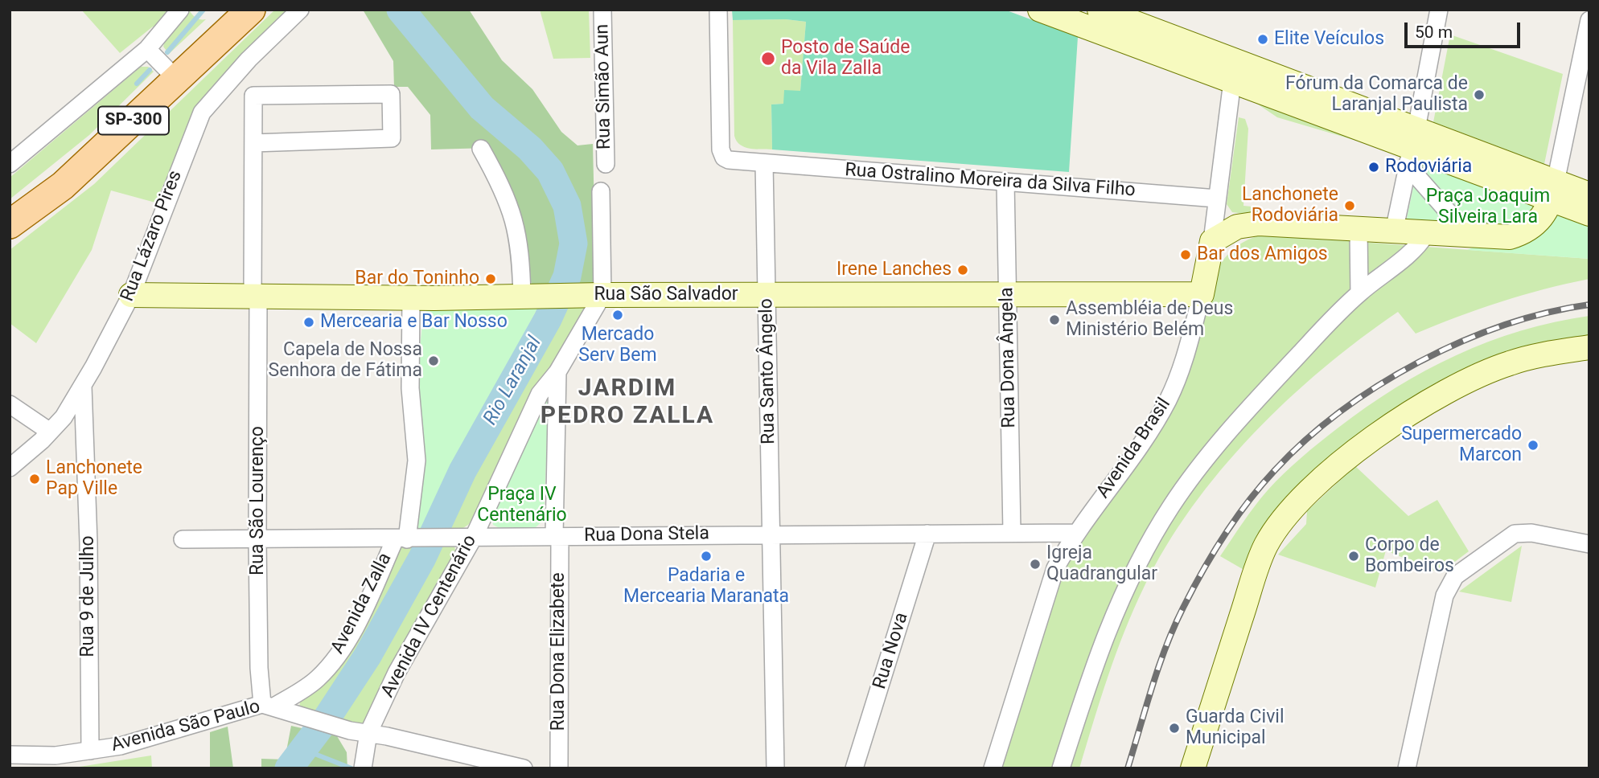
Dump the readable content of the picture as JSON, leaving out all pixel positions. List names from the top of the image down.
{
  "streets": {
    "main road": ["SP-300"],
    "street": [
      "Rua Simão Aun",
      "Rua Ostralino Moreira da Silva Filho",
      "Rua Lázaro Pires",
      "Rua São Salvador",
      "Rua Dona Ângela",
      "Rua Santo Ângelo",
      "Avenida Brasil",
      "Rua São Lourenço",
      "Rua Dona Stela",
      "Rua 9 de Julho",
      "Avenida Zalla",
      "Avenida IV Centenário",
      "Rua Nova",
      "Rua Dona Elizabete",
      "Avenida São Paulo"
    ]
  },
  "crossings": [
    ["Rua Ostralino Moreira da Silva Filho", "Rua Dona Ângela"],
    ["Rua Ostralino Moreira da Silva Filho", "Rua Santo Ângelo"],
    ["Rua Ostralino Moreira da Silva Filho", "Avenida Brasil"],
    ["Rua Lázaro Pires", "Rua São Salvador"],
    ["Rua Lázaro Pires", "Rua 9 de Julho"],
    ["Rua São Salvador", "Rua Dona Ângela"],
    ["Rua São Salvador", "Rua Santo Ângelo"],
    ["Rua São Salvador", "Avenida Brasil"],
    ["Rua São Salvador", "Rua São Lourenço"],
    ["Rua São Salvador", "Avenida Zalla"],
    ["Rua São Salvador", "Avenida IV Centenário"],
    ["Rua Dona Ângela", "Rua Dona Stela"],
    ["Rua Santo Ângelo", "Rua Dona Stela"],
    ["Avenida Brasil", "Rua Dona Stela"],
    ["Rua São Lourenço", "Rua Dona Stela"],
    ["Rua São Lourenço", "Avenida Zalla"],
    ["Rua São Lourenço", "Avenida São Paulo"],
    ["Rua Dona Stela", "Avenida Zalla"],
    ["Rua Dona Stela", "Avenida IV Centenário"],
    ["Rua Dona Stela", "Rua Nova"],
    ["Rua Dona Stela", "Rua Dona Elizabete"],
    ["Rua 9 de Julho", "Avenida São Paulo"],
    ["Avenida Zalla", "Avenida São Paulo"],
    ["Avenida IV Centenário", "Rua Dona Elizabete"],
    ["Avenida IV Centenário", "Avenida São Paulo"]
  ],
  "districts": ["JARDIM PEDRO ZALLA"],
  "water": ["Rio Laranjal"],
  "parks": ["Praça Joaquim Silveira Lara", "Praça IV Centenário"],
  "places": [
    "Elite Veículos",
    "Posto de Saúde da Vila Zalla",
    "Fórum da Comarca de Laranjal Paulista",
    "Rodoviária",
    "Lanchonete Rodoviária",
    "Bar dos Amigos",
    "Irene Lanches",
    "Bar do Toninho",
    "Mercado Serv Bem",
    "Assembléia de Deus Ministério Belém",
    "Mercearia e Bar Nosso",
    "Capela de Nossa Senhora de Fátima",
    "Supermercado Marcon",
    "Lanchonete Pap Ville",
    "Padaria e Mercearia Maranata",
    "Corpo de Bombeiros",
    "Igreja Quadrangular",
    "Guarda Civil Municipal"
  ],
  "scale_bar": "50 m"
}
